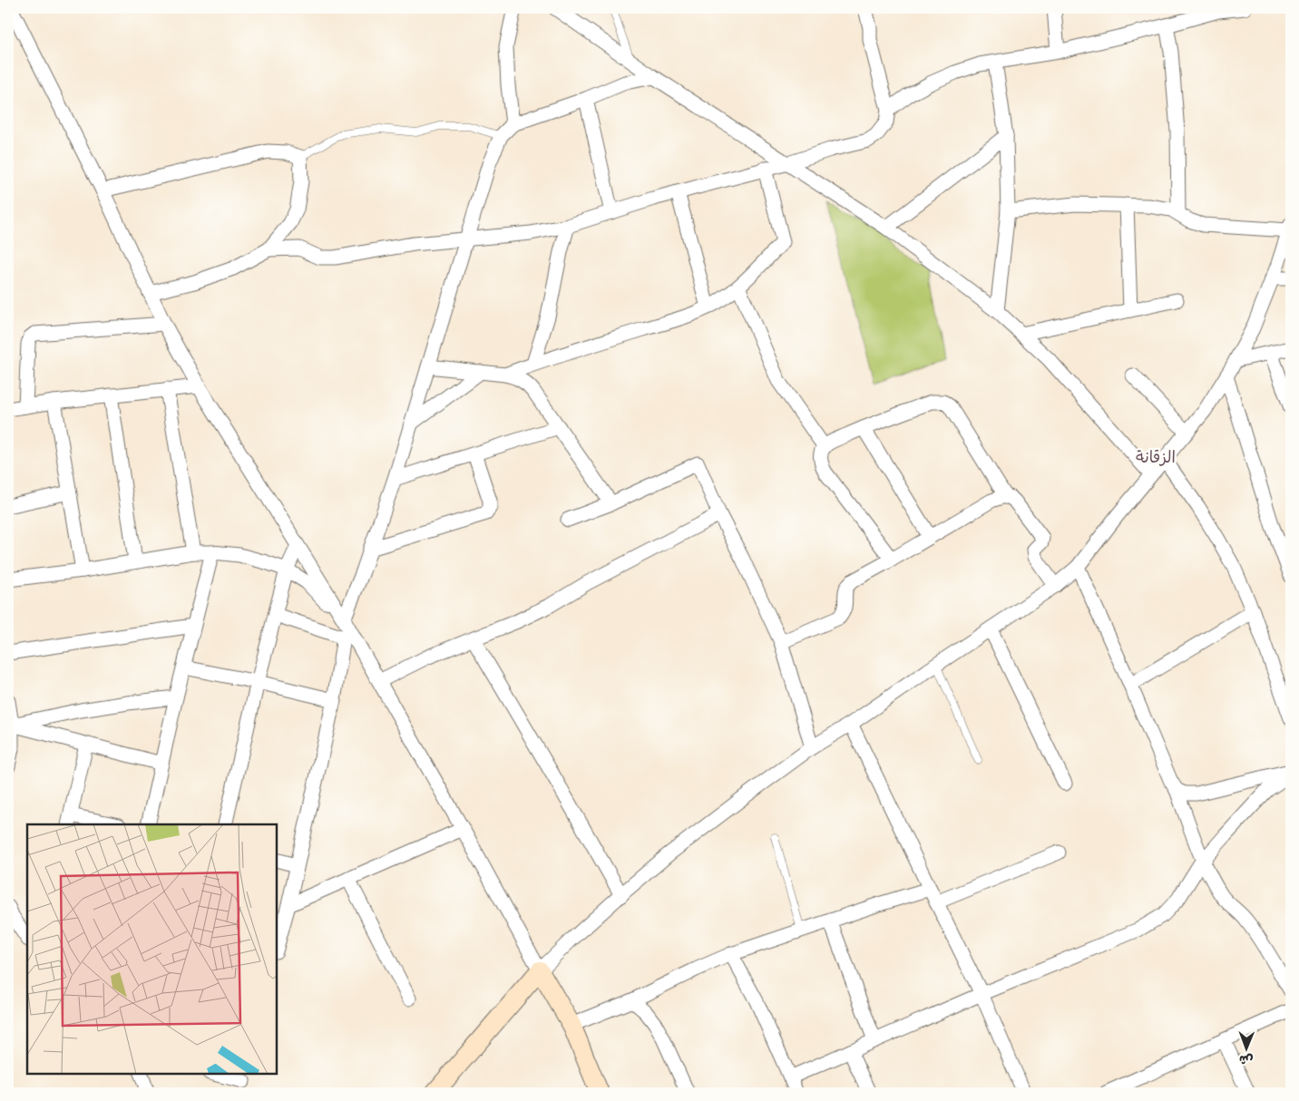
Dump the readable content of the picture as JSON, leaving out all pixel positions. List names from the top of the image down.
{
  "districts": ["الزقانة"],
  "north": "bottom"
}
